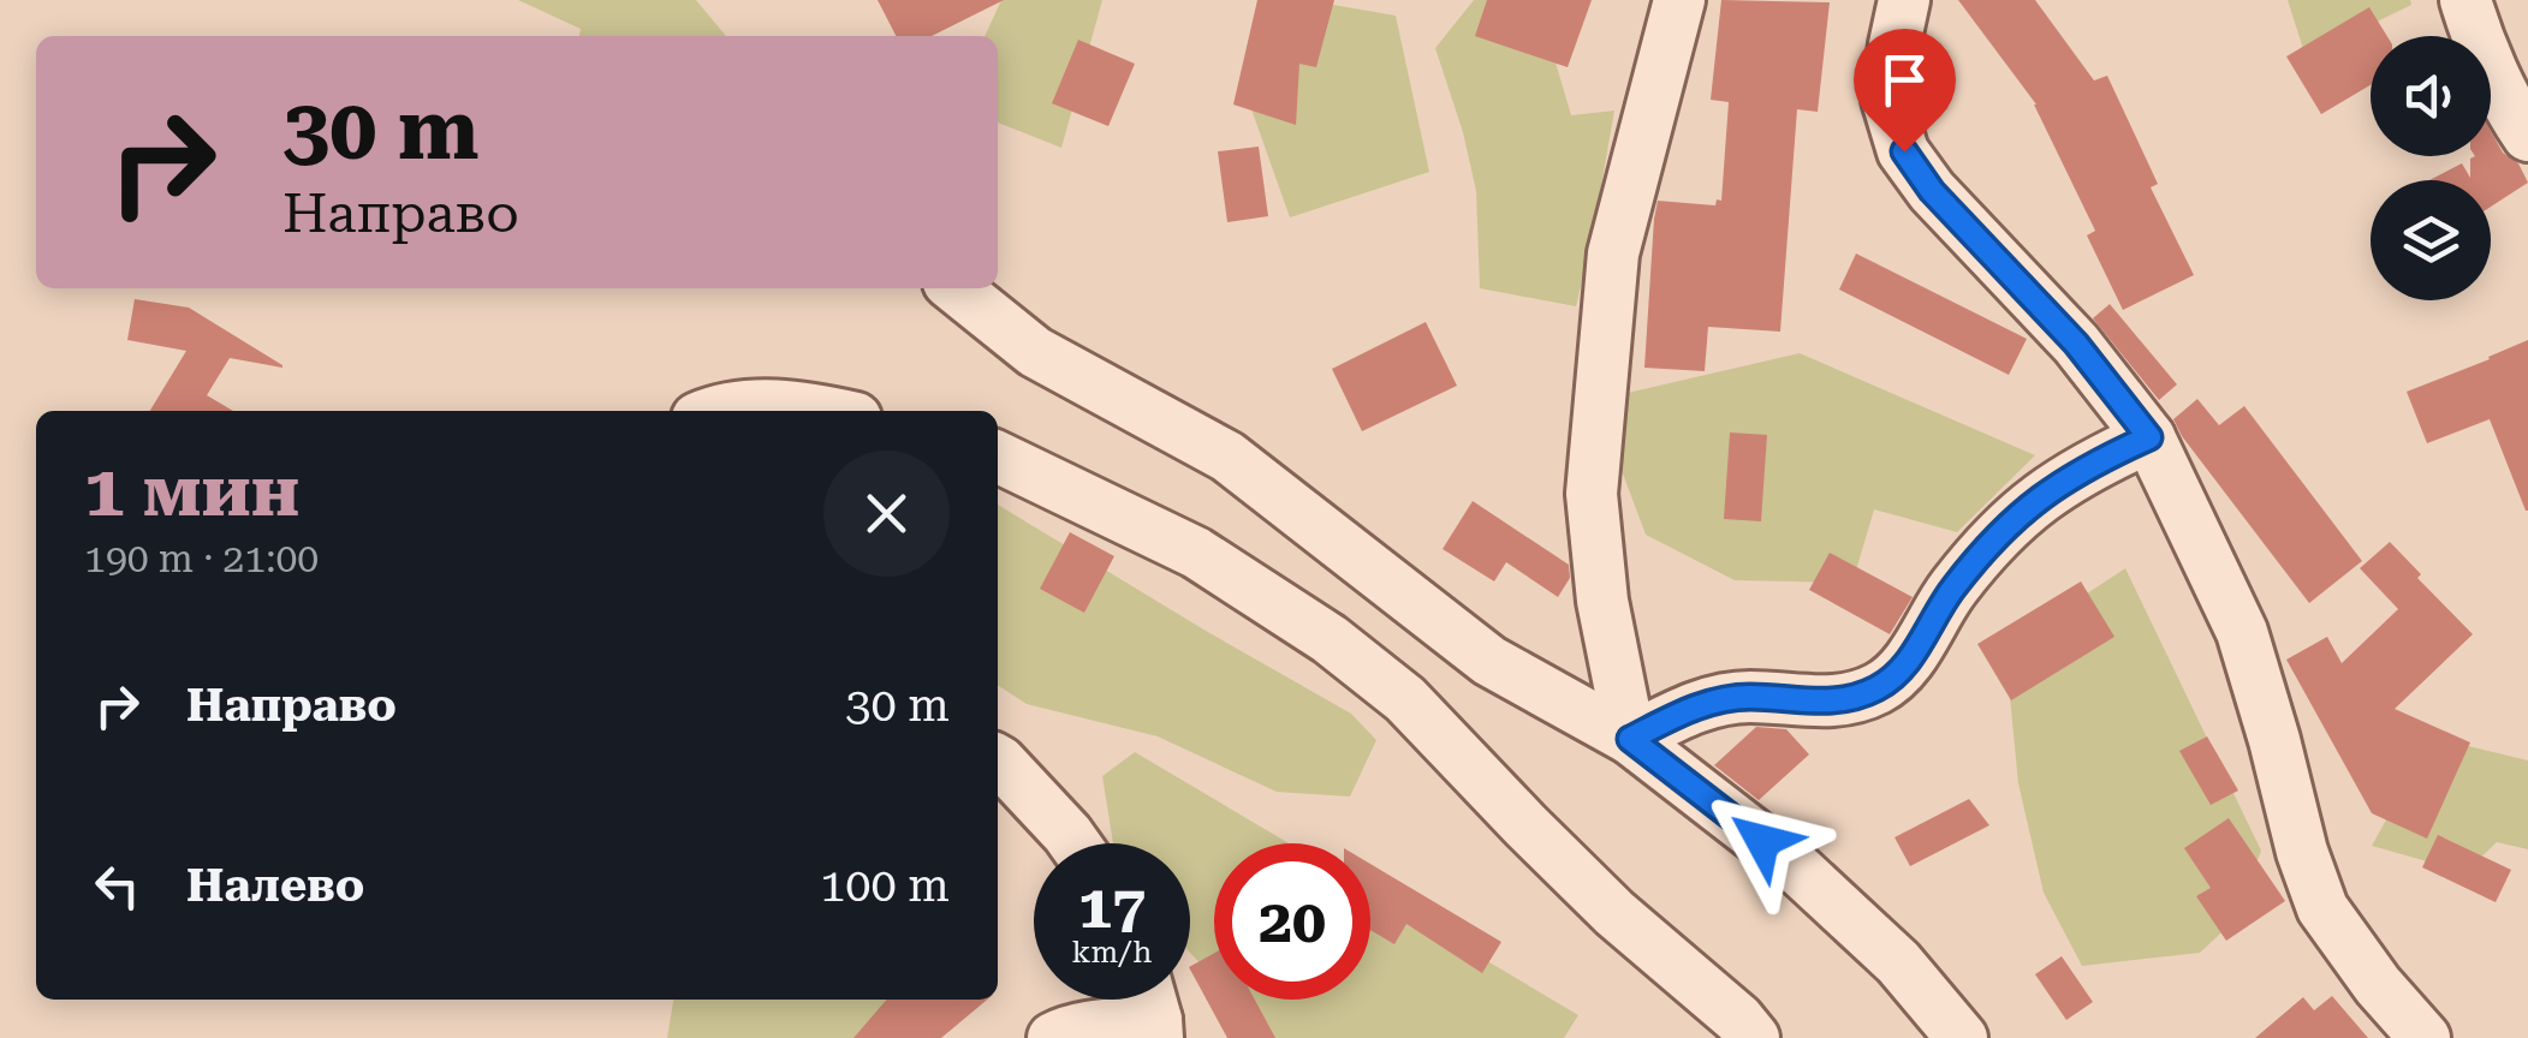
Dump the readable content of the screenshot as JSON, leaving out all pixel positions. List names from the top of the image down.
{
  "page": {
    "turn": ["30 m", "Направо"],
    "heading": ["1 мин", "190 m · 21:00"],
    "list": [
      {
        "name": "Направо",
        "value": "30 m"
      },
      {
        "name": "Налево",
        "value": "100 m"
      }
    ],
    "speed": "17 km/h",
    "limit": "20"
  }
}
